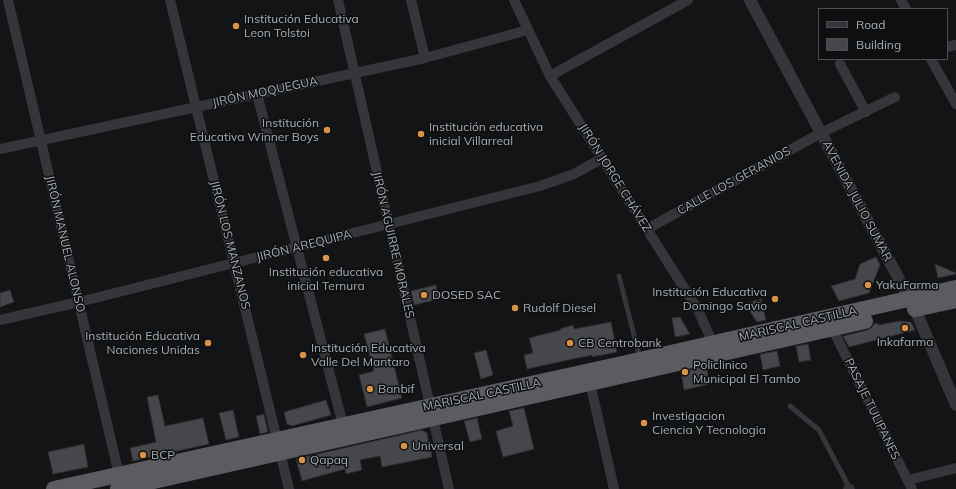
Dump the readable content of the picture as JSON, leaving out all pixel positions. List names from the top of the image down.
{
  "streets": {
    "highway": ["MARISCAL CASTILLA"],
    "street": [
      "JIRÓN MOQUEGUA",
      "JIRÓN JORGE CHÁVEZ",
      "CALLE LOS GERANIOS",
      "AVENIDA JULIO SUMAR",
      "JIRÓN MANUEL ALONSO",
      "JIRÓN LOS MANZANOS",
      "JIRÓN AGUIRRE MORALES",
      "JIRÓN AREQUIPA",
      "PASAJE TULIPANES"
    ]
  },
  "crossings": [
    ["JIRÓN MOQUEGUA", "JIRÓN JORGE CHÁVEZ"],
    ["JIRÓN MOQUEGUA", "JIRÓN MANUEL ALONSO"],
    ["JIRÓN MOQUEGUA", "JIRÓN LOS MANZANOS"],
    ["JIRÓN MOQUEGUA", "JIRÓN AGUIRRE MORALES"],
    ["JIRÓN JORGE CHÁVEZ", "CALLE LOS GERANIOS"],
    ["JIRÓN JORGE CHÁVEZ", "JIRÓN AREQUIPA"],
    ["JIRÓN JORGE CHÁVEZ", "MARISCAL CASTILLA"],
    ["CALLE LOS GERANIOS", "AVENIDA JULIO SUMAR"],
    ["AVENIDA JULIO SUMAR", "MARISCAL CASTILLA"],
    ["JIRÓN MANUEL ALONSO", "JIRÓN AREQUIPA"],
    ["JIRÓN MANUEL ALONSO", "MARISCAL CASTILLA"],
    ["JIRÓN LOS MANZANOS", "JIRÓN AREQUIPA"],
    ["JIRÓN LOS MANZANOS", "MARISCAL CASTILLA"],
    ["JIRÓN AGUIRRE MORALES", "JIRÓN AREQUIPA"],
    ["JIRÓN AGUIRRE MORALES", "MARISCAL CASTILLA"],
    ["MARISCAL CASTILLA", "PASAJE TULIPANES"]
  ],
  "places": [
    "Institución Educativa Leon Tolstoi",
    "Institución Educativa Winner Boys",
    "Institución educativa inicial Villarreal",
    "Institución educativa inicial Ternura",
    "YakuFarma",
    "DOSED SAC",
    "Institución Educativa Domingo Savio",
    "Rudolf Diesel",
    "Inkafarma",
    "Institución Educativa Naciones Unidas",
    "CB Centrobank",
    "Institución Educativa Valle Del Mantaro",
    "Policlinico Municipal El Tambo",
    "Banbif",
    "Investigacion Ciencia Y Tecnologia",
    "Universal",
    "BCP",
    "Qapaq"
  ],
  "legend": ["Road", "Building"]
}
